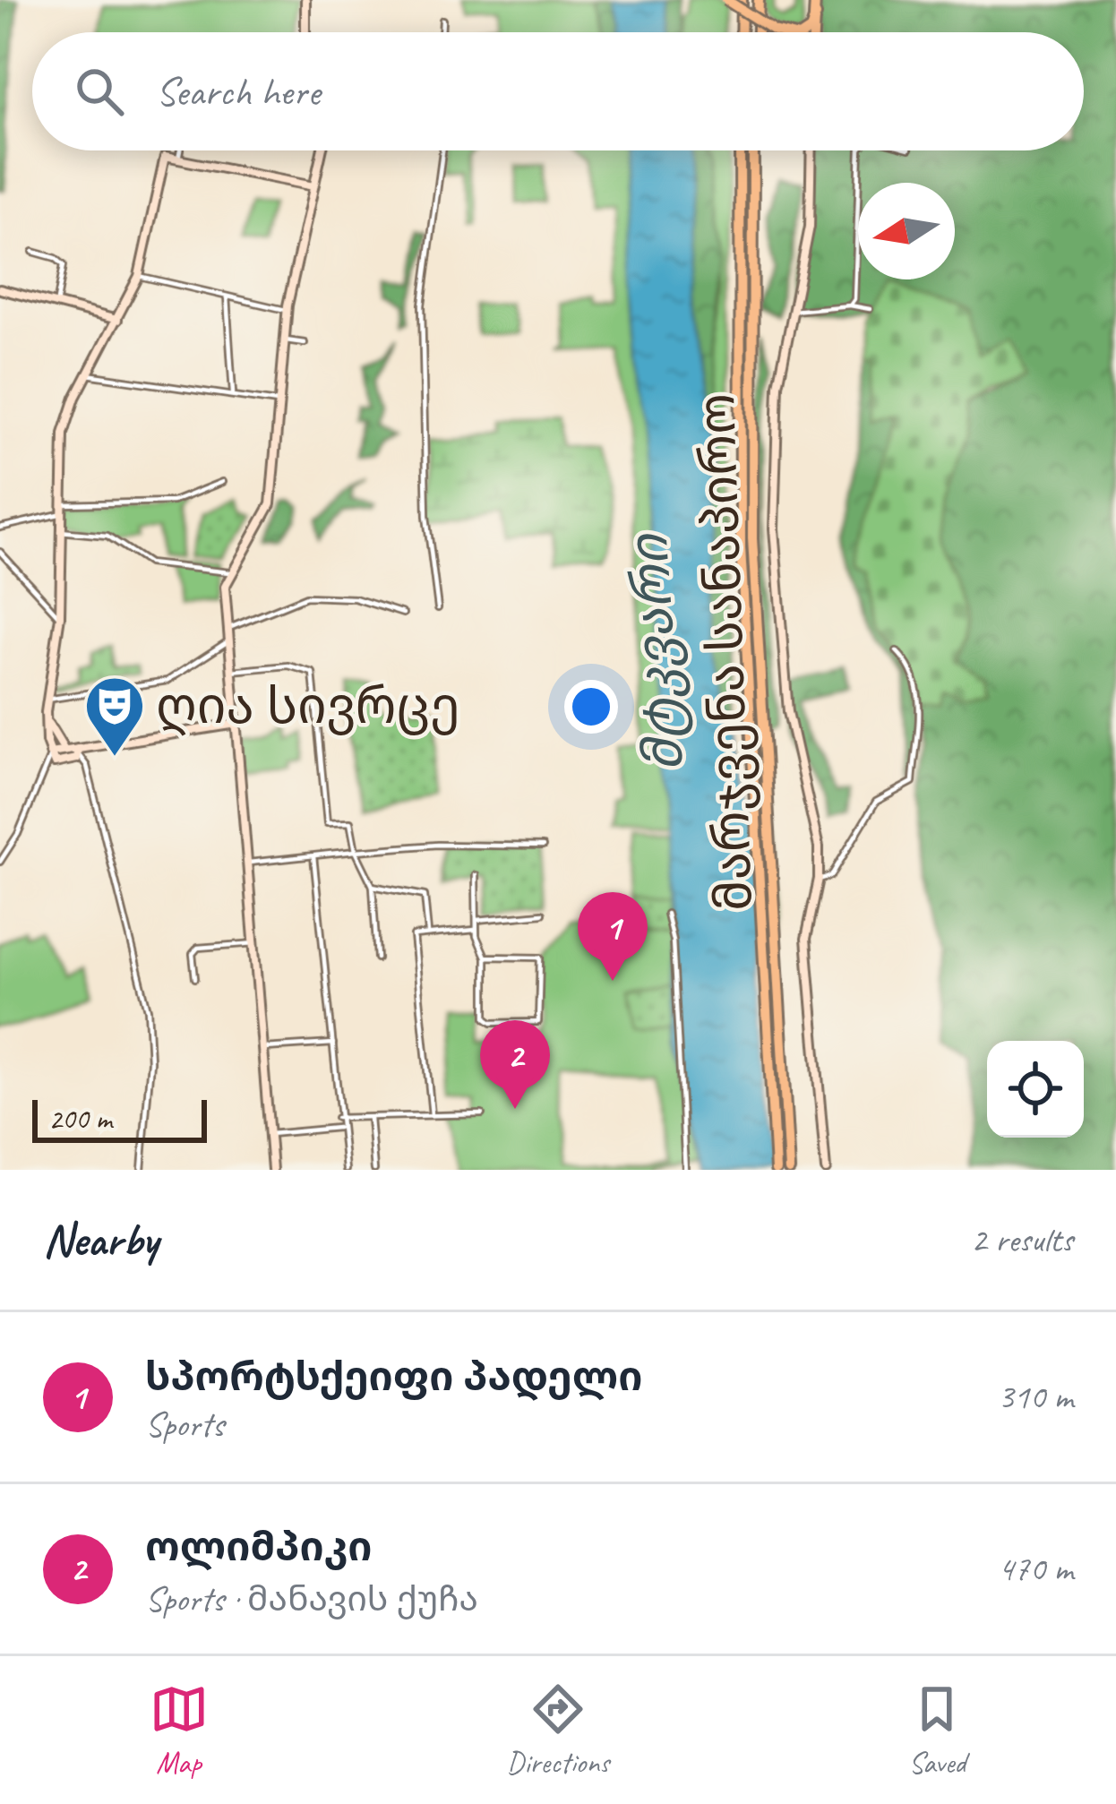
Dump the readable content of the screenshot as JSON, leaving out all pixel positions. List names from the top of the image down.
{
  "streets": {
    "highway": ["მარჯვენა სანაპირო"]
  },
  "water": ["მტკვარი"],
  "places": {
    "theatre": ["ღია სივრცე"]
  },
  "scale_bar": "200 m",
  "north": "left",
  "page": {
    "search": "Search here",
    "pins": ["1", "2"],
    "scale": "200 m",
    "heading": ["Nearby", "2 results"],
    "list": [
      {
        "mark": "1",
        "name": "სპორტსქეიფი პადელი",
        "note": "Sports",
        "value": "310 m"
      },
      {
        "mark": "2",
        "name": "ოლიმპიკი",
        "note": "Sports · მანავის ქუჩა",
        "value": "470 m"
      }
    ],
    "nav": ["Map", "Directions", "Saved"]
  }
}
